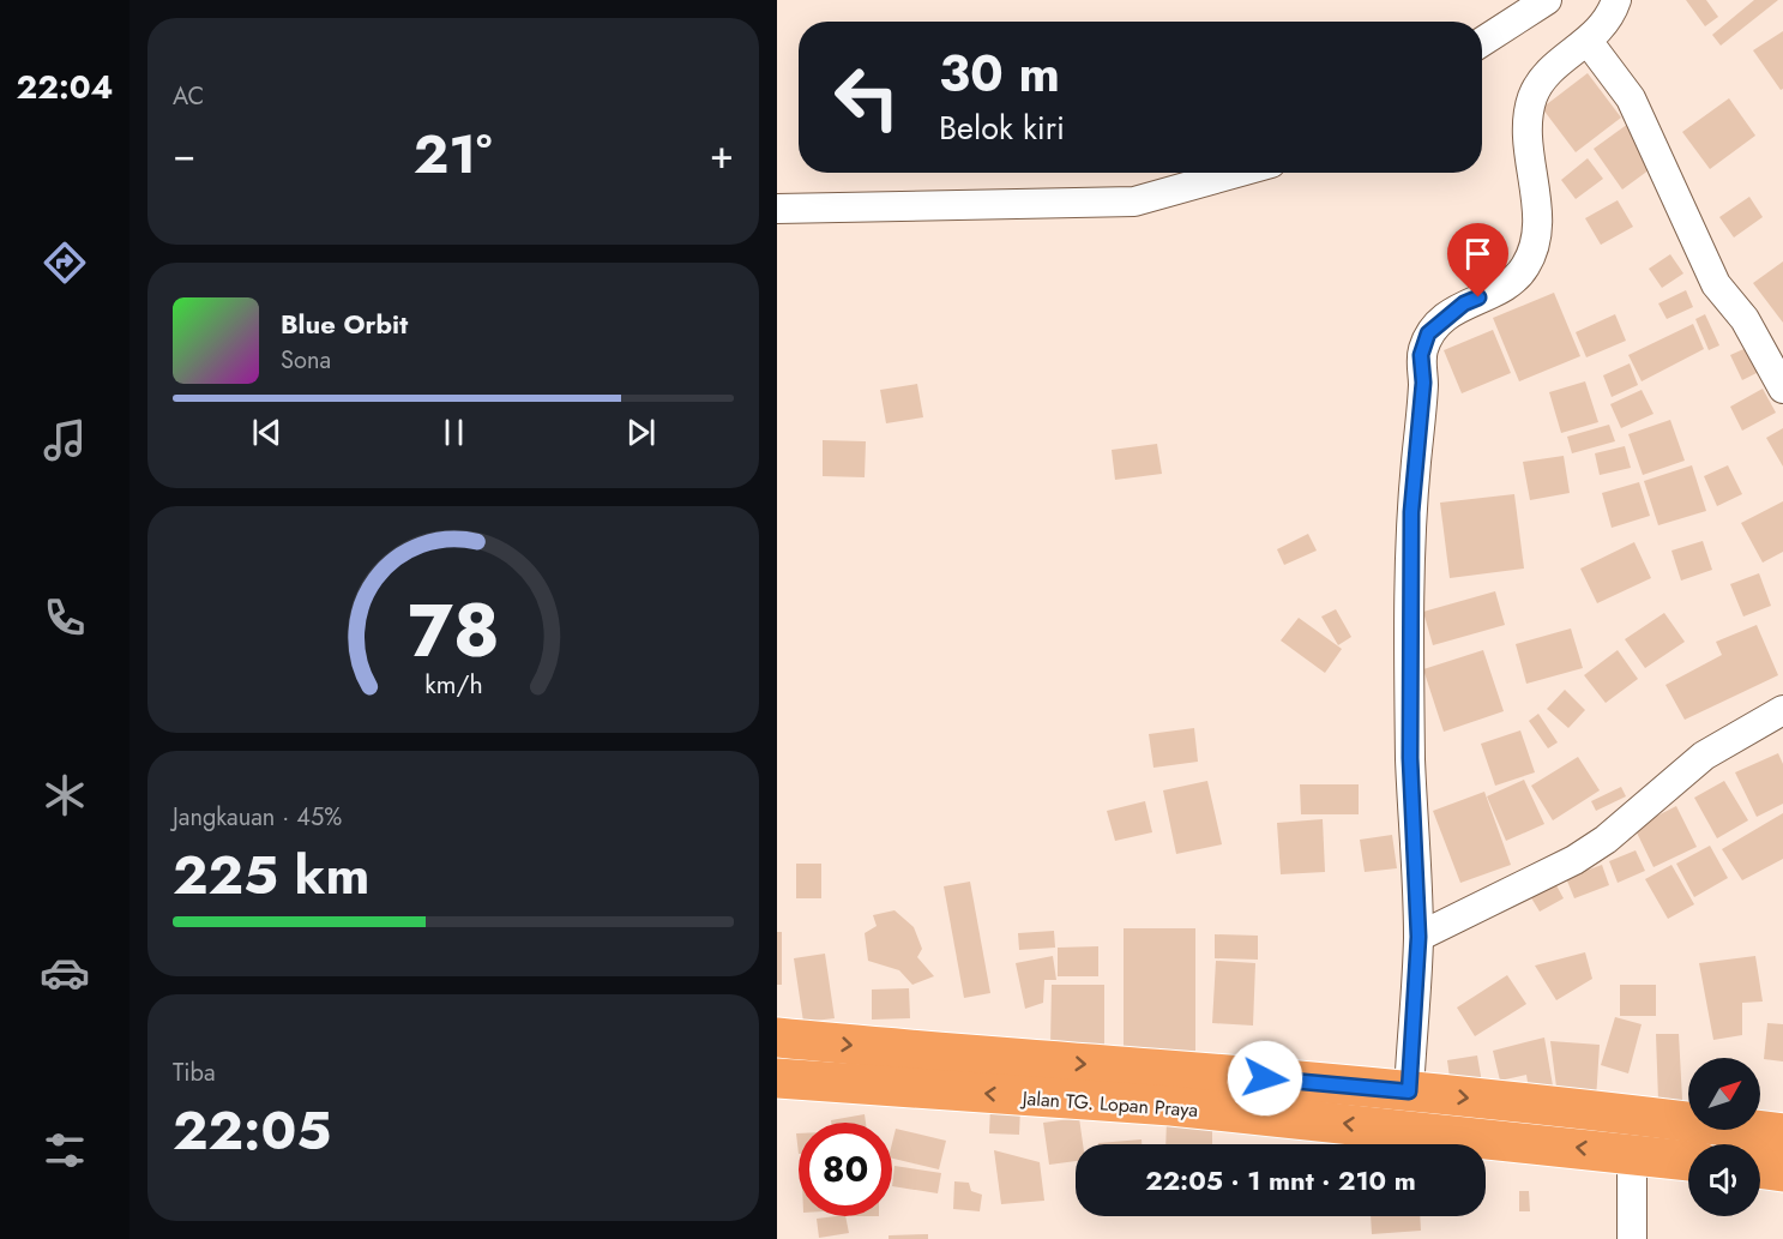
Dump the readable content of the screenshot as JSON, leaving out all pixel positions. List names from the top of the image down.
{
  "streets": {
    "highway": ["Jalan TG. Lopan Praya"]
  },
  "north": "top right",
  "page": {
    "tabs": "22:04",
    "tile": [
      "AC",
      ["Jangkauan · 45%", "225 km"],
      ["Tiba", "22:05"]
    ],
    "turn": ["30 m", "Belok kiri"],
    "heat": ["−", "21°", "+"],
    "song": ["Blue Orbit", "Sona"],
    "limit": "80",
    "trip": "22:05 · 1 mnt · 210 m",
    "gauge": ["78", "km/h"]
  }
}
